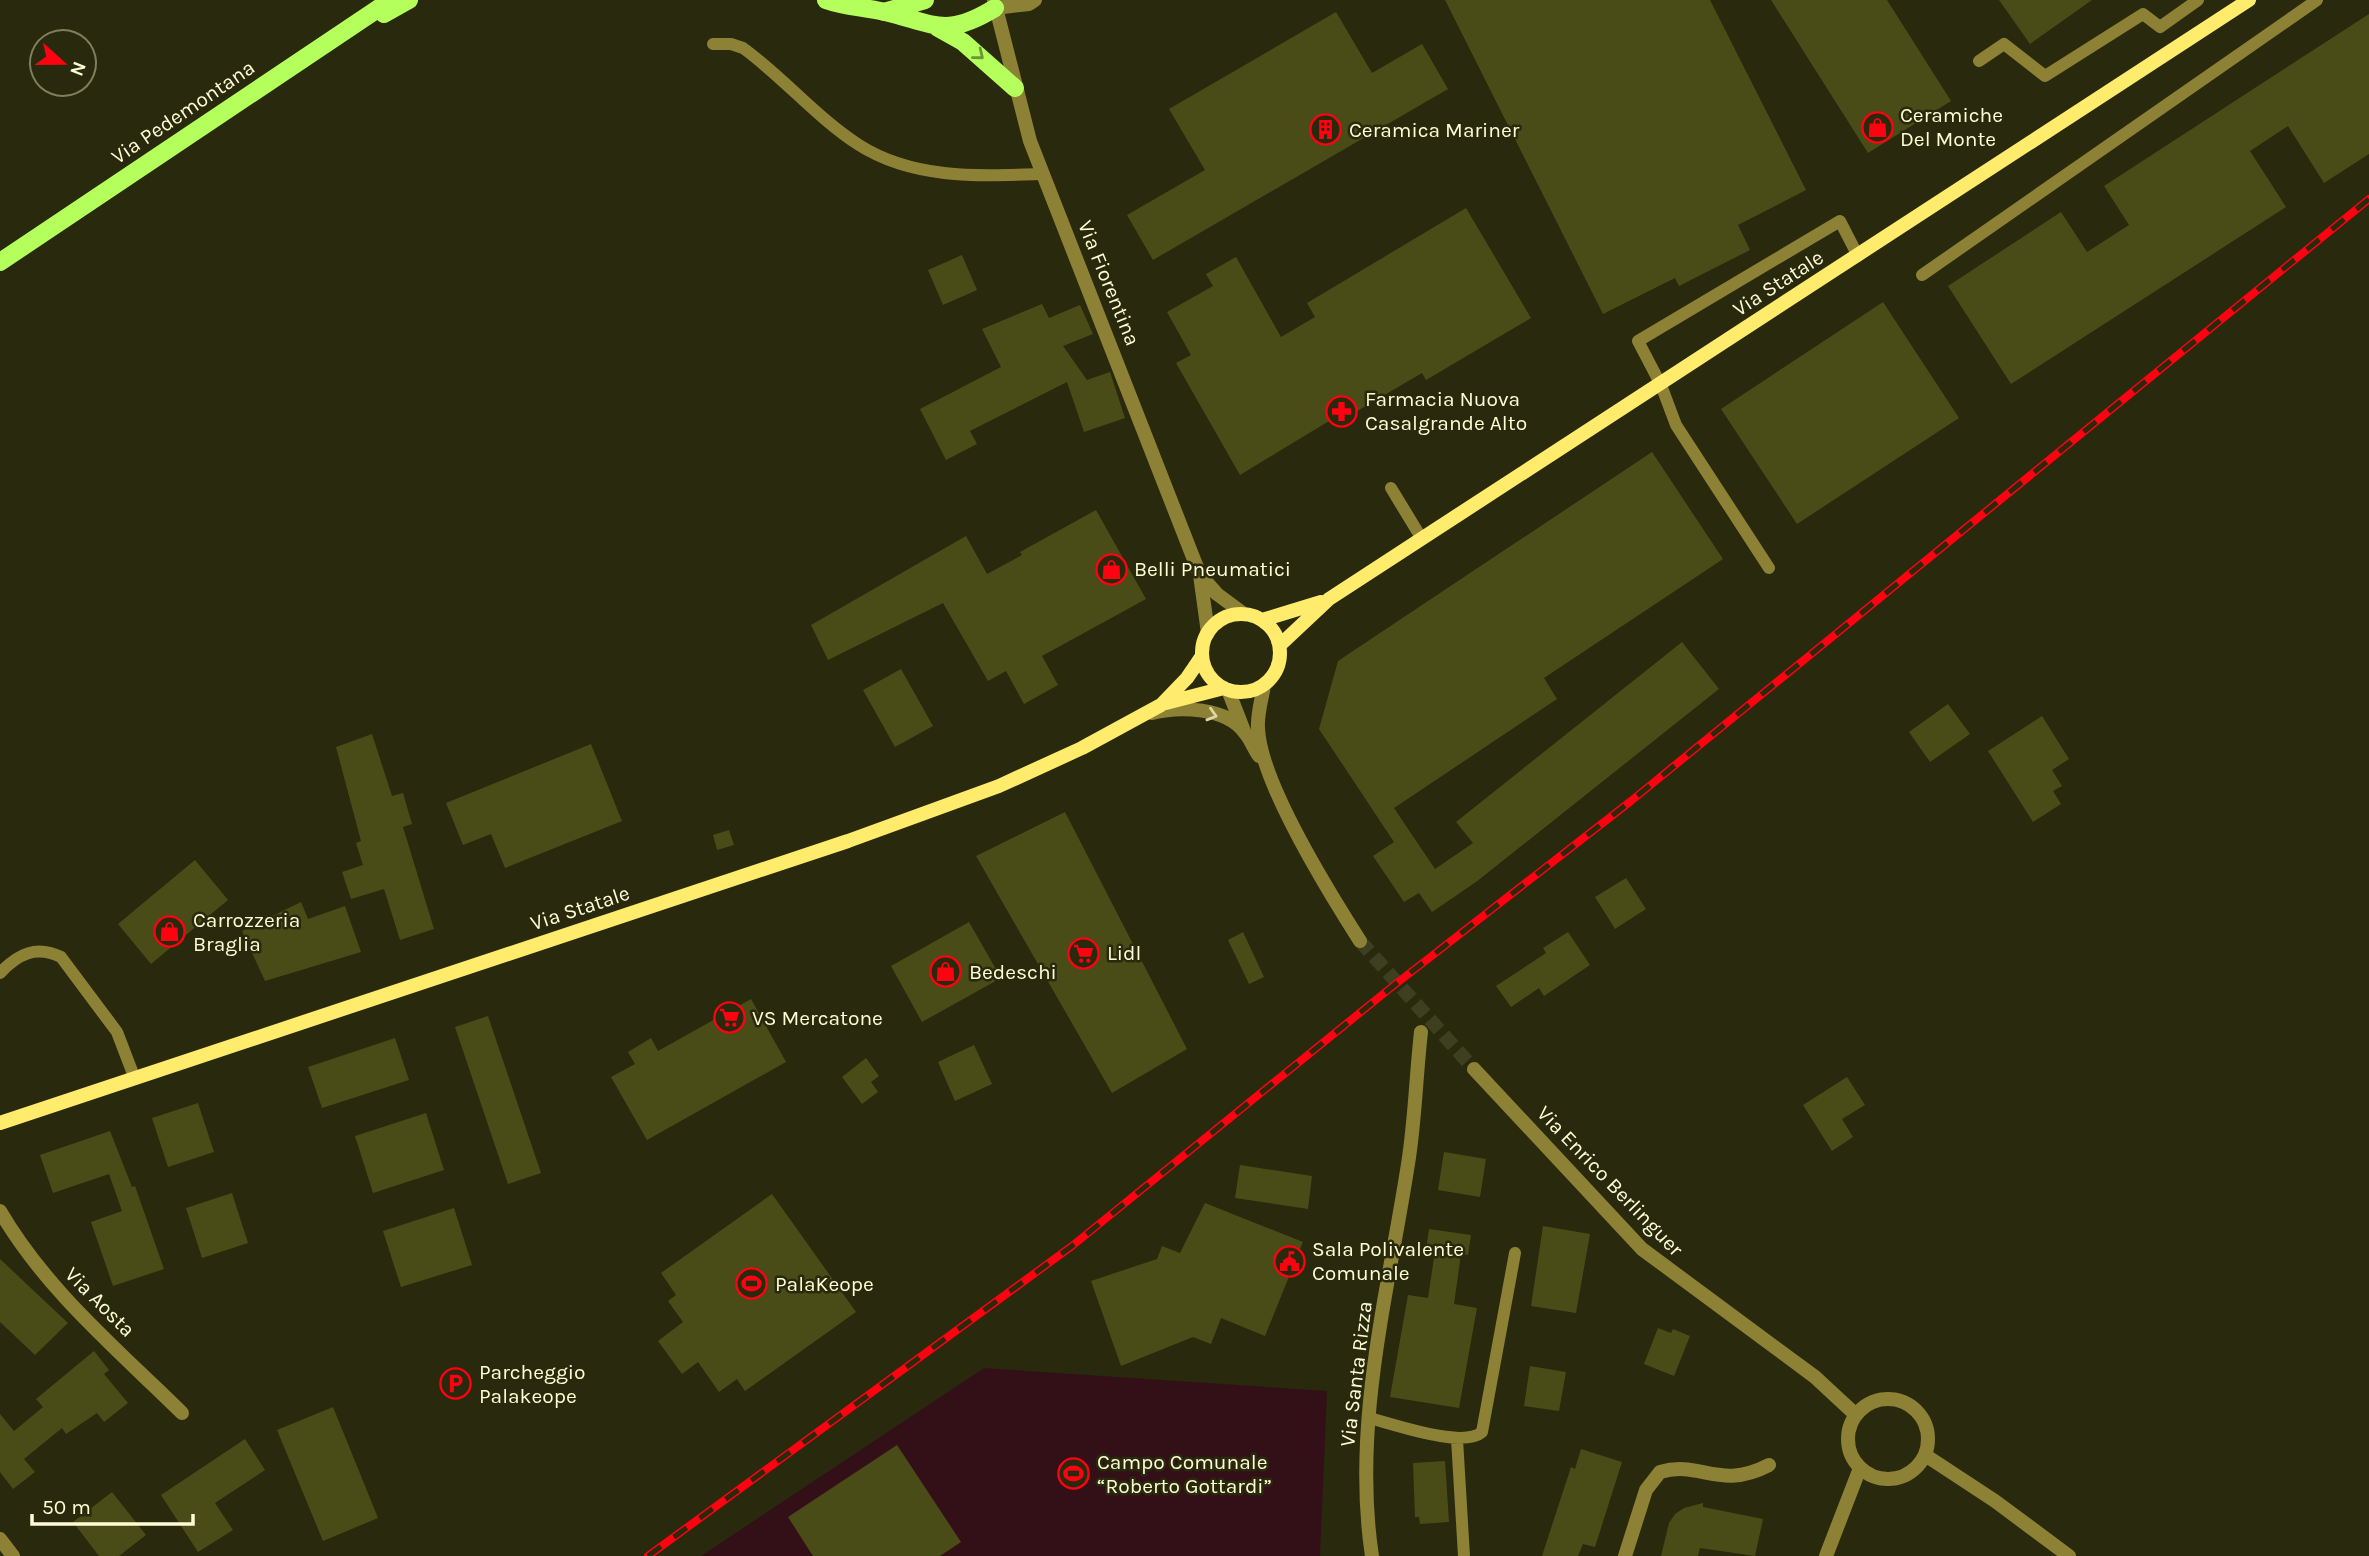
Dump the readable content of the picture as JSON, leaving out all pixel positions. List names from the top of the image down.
{
  "streets": {
    "main road": ["Via Pedemontana", "Via Statale"],
    "street": [
      "Via Fiorentina",
      "Via Enrico Berlinguer",
      "Via Aosta",
      "Via Santa Rizza"
    ]
  },
  "crossings": [
    ["Via Fiorentina", "Via Statale"]
  ],
  "places": {
    "shop": [
      "Ceramiche Del Monte",
      "Belli Pneumatici",
      "Carrozzeria Braglia",
      "Bedeschi"
    ],
    "building": ["Ceramica Mariner"],
    "pharmacy": ["Farmacia Nuova Casalgrande Alto"],
    "supermarket": ["Lidl", "VS Mercatone"],
    "public building": ["Sala Polivalente Comunale"],
    "sports": ["PalaKeope", "Campo Comunale “Roberto Gottardi”"],
    "parking": ["Parcheggio Palakeope"]
  },
  "scale_bar": "50 m",
  "north": "right"
}
